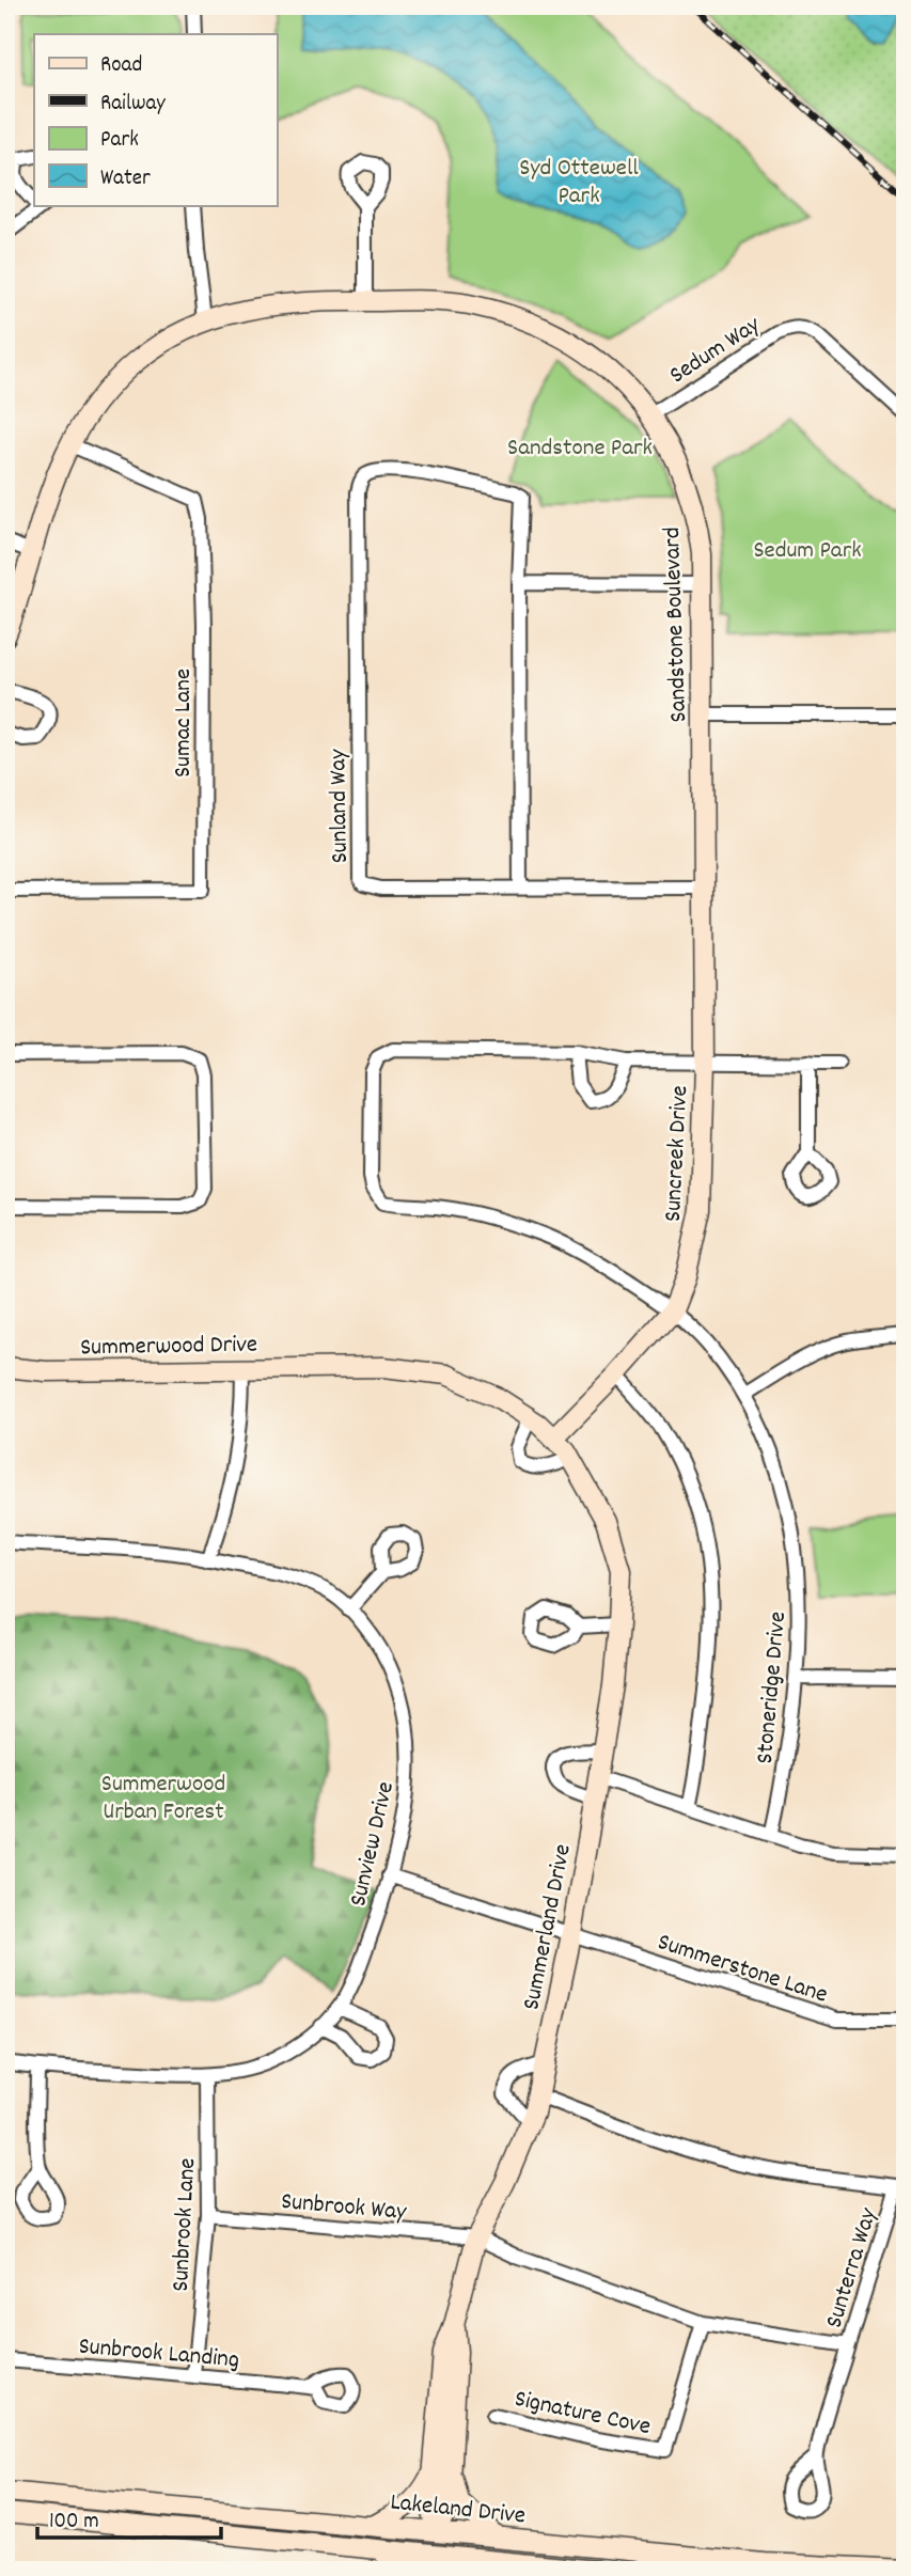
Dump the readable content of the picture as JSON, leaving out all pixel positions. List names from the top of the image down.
{
  "streets": {
    "street": [
      "Sedum Way",
      "Sandstone Boulevard",
      "Sumac Lane",
      "Sunland Way",
      "Suncreek Drive",
      "Summerwood Drive",
      "Stoneridge Drive",
      "Sunview Drive",
      "Summerland Drive",
      "Summerstone Lane",
      "Sunbrook Way",
      "Sunbrook Lane",
      "Sunterra Way",
      "Sunbrook Landing",
      "Signature Cove",
      "Lakeland Drive"
    ]
  },
  "crossings": [
    ["Sedum Way", "Sandstone Boulevard"],
    ["Sandstone Boulevard", "Sumac Lane"],
    ["Sandstone Boulevard", "Suncreek Drive"],
    ["Sunland Way", "Suncreek Drive"],
    ["Suncreek Drive", "Stoneridge Drive"],
    ["Suncreek Drive", "Summerland Drive"],
    ["Summerwood Drive", "Summerland Drive"],
    ["Sunview Drive", "Summerstone Lane"],
    ["Sunview Drive", "Sunbrook Lane"],
    ["Summerland Drive", "Summerstone Lane"],
    ["Summerland Drive", "Sunbrook Way"],
    ["Summerland Drive", "Sunterra Way"],
    ["Summerland Drive", "Lakeland Drive"],
    ["Sunbrook Way", "Sunbrook Lane"],
    ["Sunbrook Way", "Sunterra Way"],
    ["Sunbrook Lane", "Sunbrook Landing"],
    ["Sunterra Way", "Signature Cove"]
  ],
  "parks": [
    "Syd Ottewell Park",
    "Sandstone Park",
    "Sedum Park",
    "Summerwood Urban Forest"
  ],
  "legend": [
    "Road",
    "Railway",
    "Park",
    "Water"
  ],
  "scale_bar": "100 m"
}
